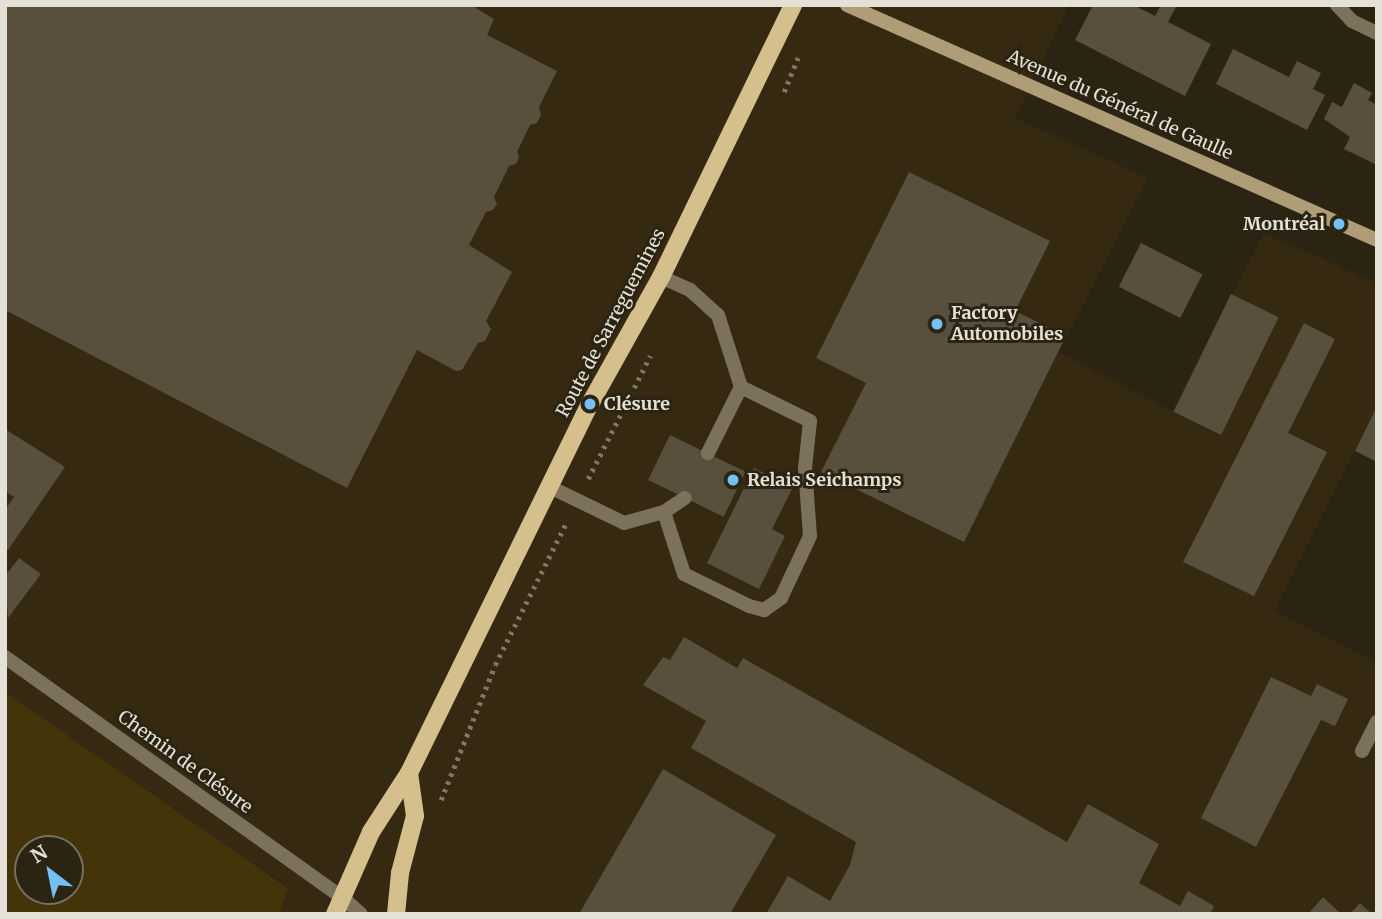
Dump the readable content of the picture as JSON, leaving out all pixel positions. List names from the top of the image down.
{
  "streets": {
    "main road": ["Route de Sarreguemines"],
    "street": ["Avenue du Général de Gaulle", "Chemin de Clésure"]
  },
  "crossings": [
    ["Route de Sarreguemines", "Chemin de Clésure"]
  ],
  "places": [
    "Montréal",
    "Factory Automobiles",
    "Clésure",
    "Relais Seichamps"
  ],
  "north": "top left"
}
